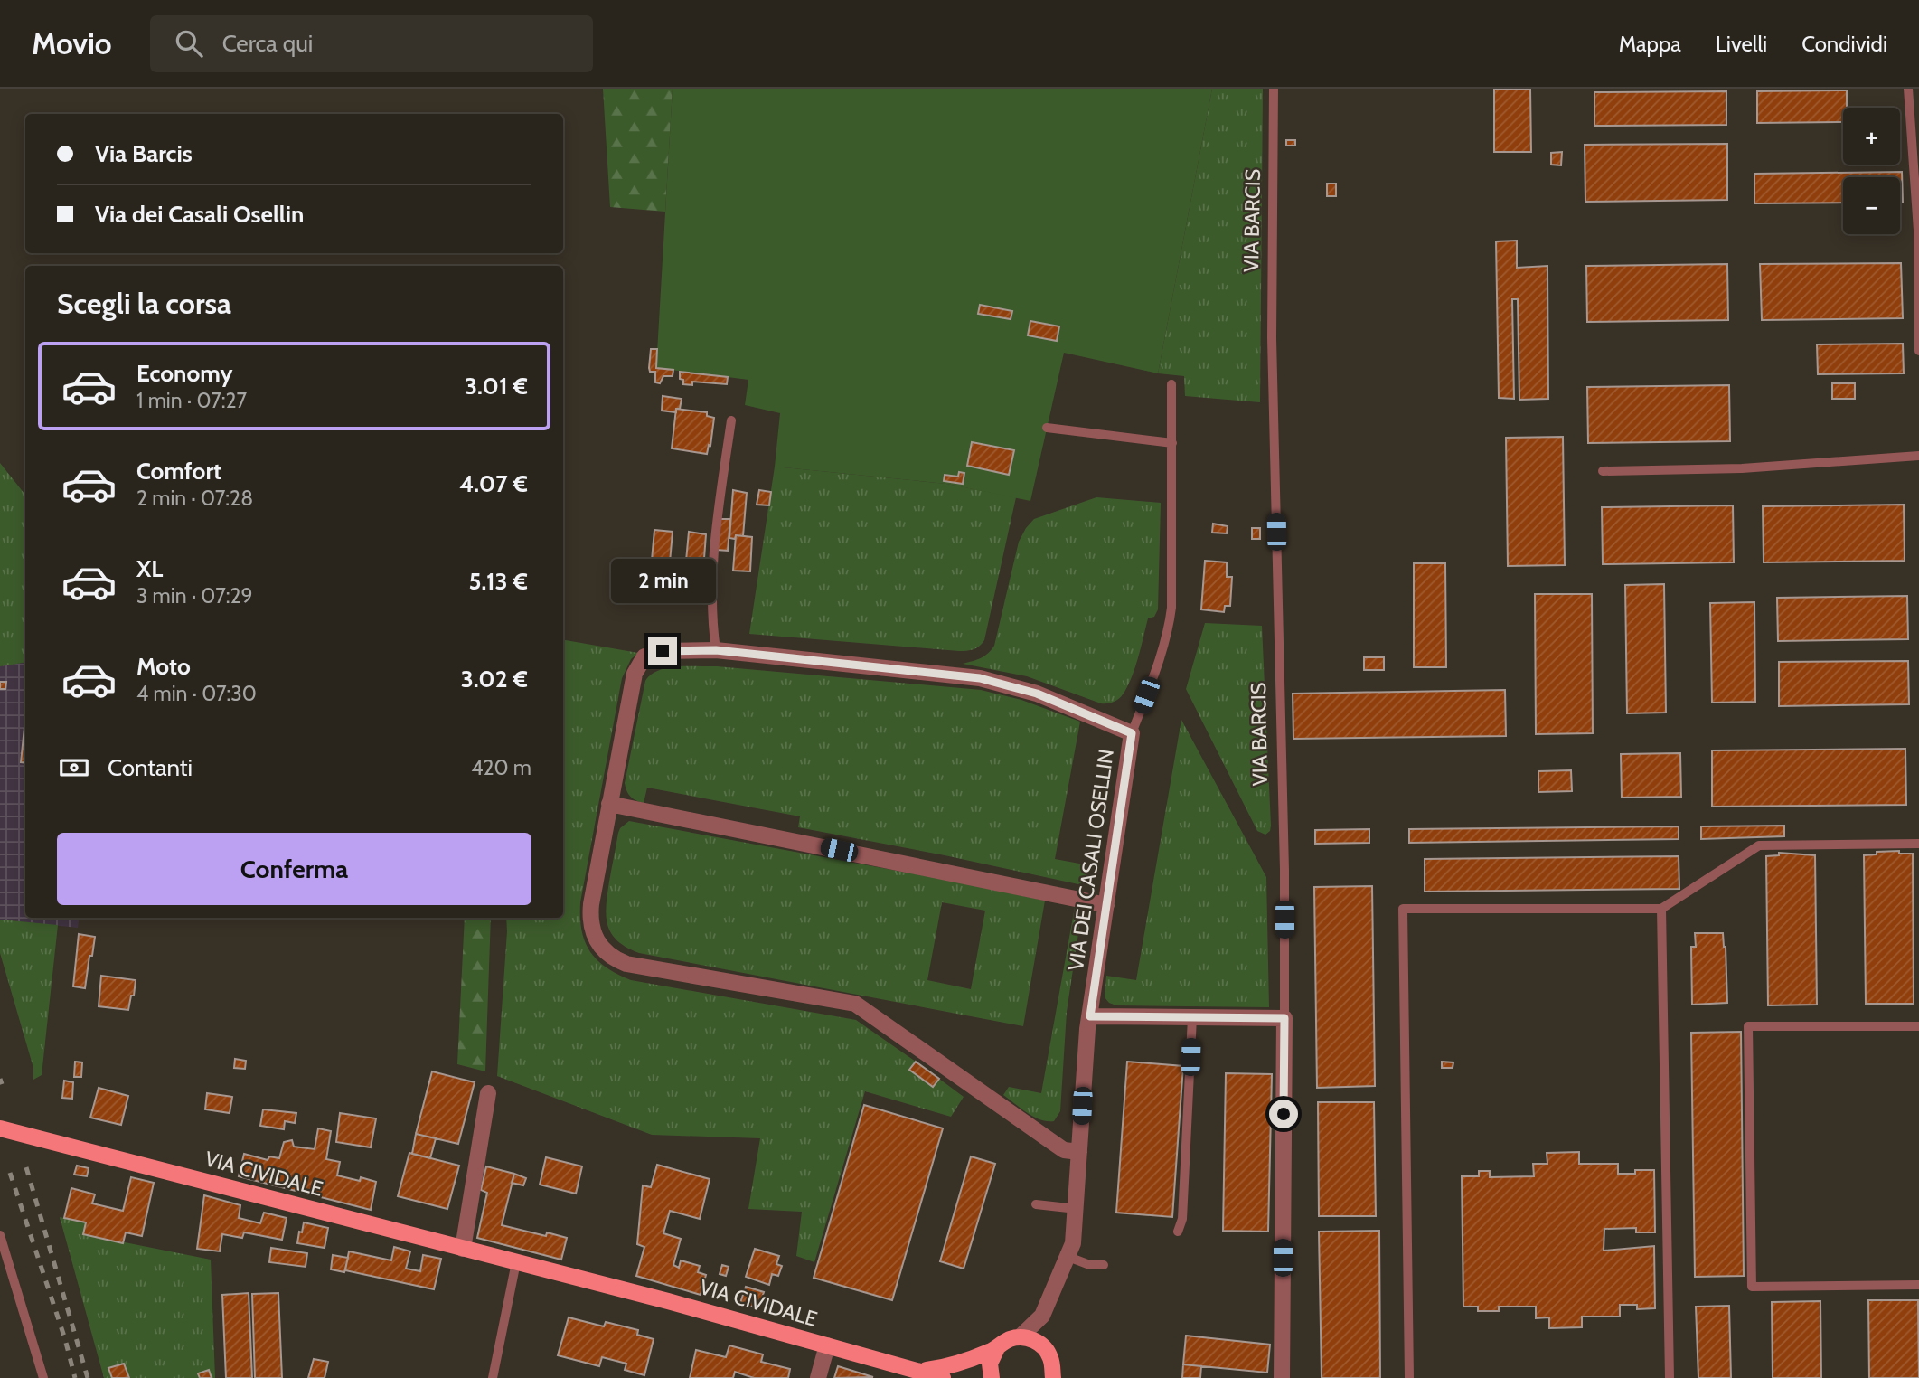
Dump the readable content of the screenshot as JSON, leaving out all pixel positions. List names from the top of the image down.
{
  "streets": {
    "main road": ["VIA CIVIDALE"],
    "street": ["VIA BARCIS", "VIA DEI CASALI OSELLIN"]
  },
  "crossings": [
    ["VIA DEI CASALI OSELLIN", "VIA CIVIDALE"]
  ],
  "page": {
    "header": "Movio",
    "search": "Cerca qui",
    "nav": ["Mappa", "Livelli", "Condividi"],
    "map_buttons": ["+", "−"],
    "banner": ["Via Barcis", "Via dei Casali Osellin"],
    "heading": "Scegli la corsa",
    "list": [
      {
        "name": "Economy",
        "note": "1 min · 07:27",
        "value": "3.01 €"
      },
      {
        "name": "Comfort",
        "note": "2 min · 07:28",
        "value": "4.07 €"
      },
      {
        "name": "XL",
        "note": "3 min · 07:29",
        "value": "5.13 €"
      },
      {
        "name": "Moto",
        "note": "4 min · 07:30",
        "value": "3.02 €"
      }
    ],
    "bubble": "2 min",
    "pay": ["Contanti", "420 m"],
    "buttons": "Conferma"
  }
}
